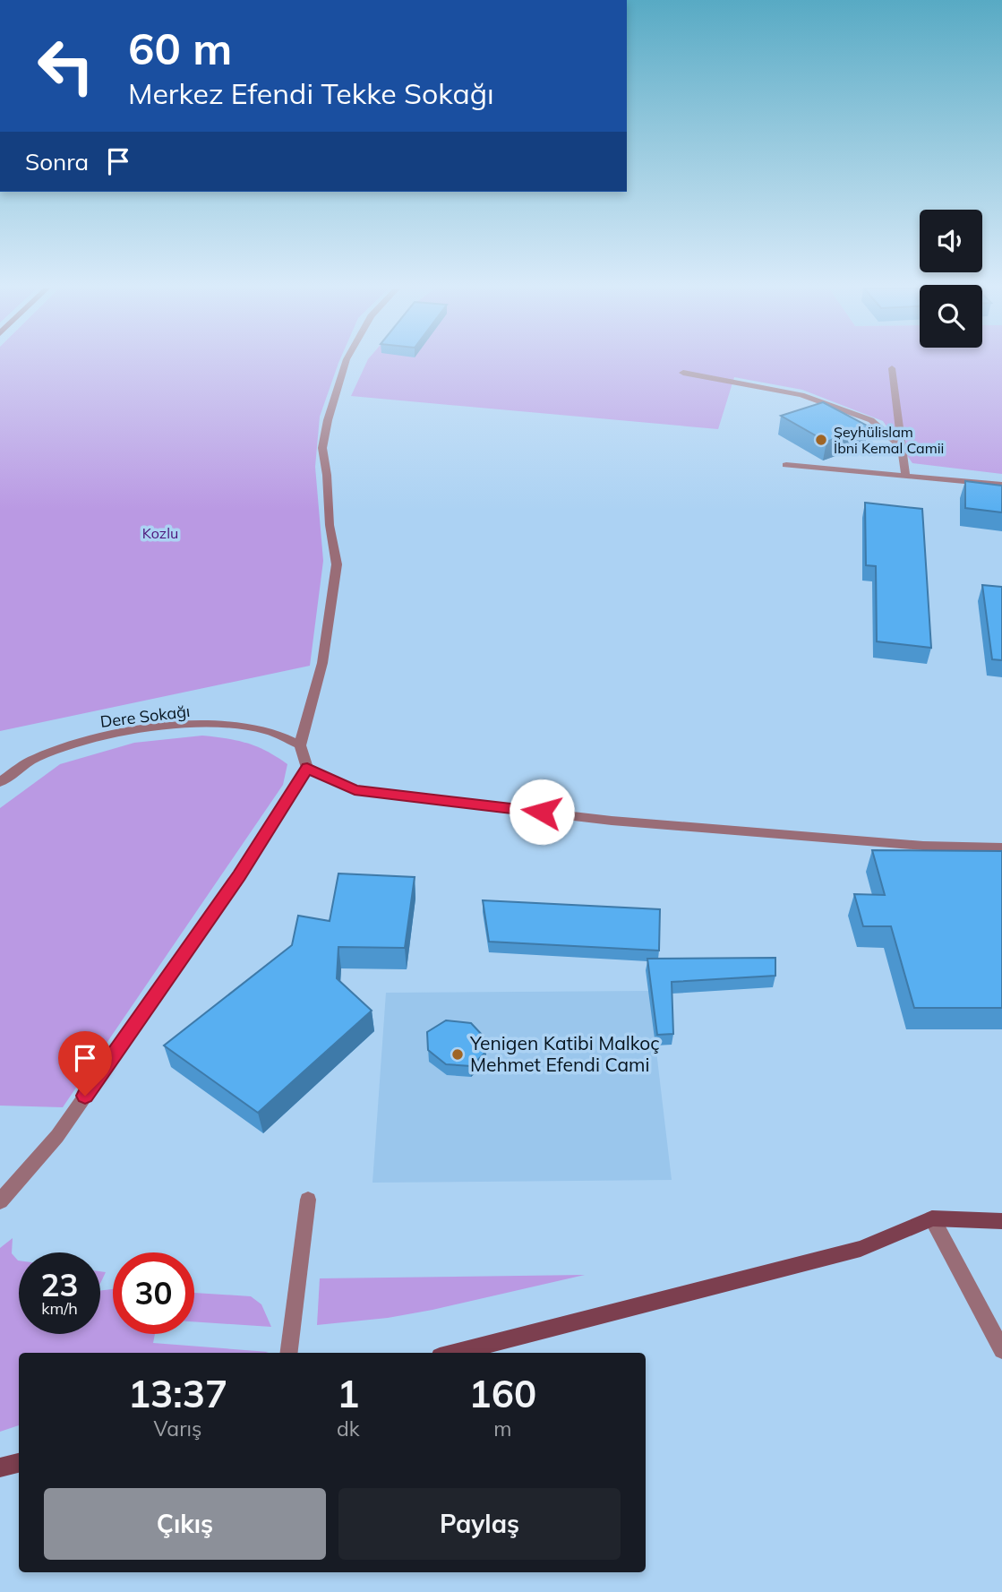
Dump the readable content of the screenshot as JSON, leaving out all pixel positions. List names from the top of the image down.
{
  "streets": {
    "street": ["Dere Sokağı"]
  },
  "parks": ["Kozlu"],
  "places": ["Şeyhülislam İbni Kemal Camii", "Yenigen Katibi Malkoç Mehmet Efendi Cami"],
  "page": {
    "turn": ["60 m", "Merkez Efendi Tekke Sokağı"],
    "then": "Sonra",
    "speed": "23 km/h",
    "limit": "30",
    "eta": [
      "13:37",
      "Varış",
      "1",
      "dk",
      "160",
      "m"
    ],
    "buttons": ["Çıkış", "Paylaş"]
  }
}
